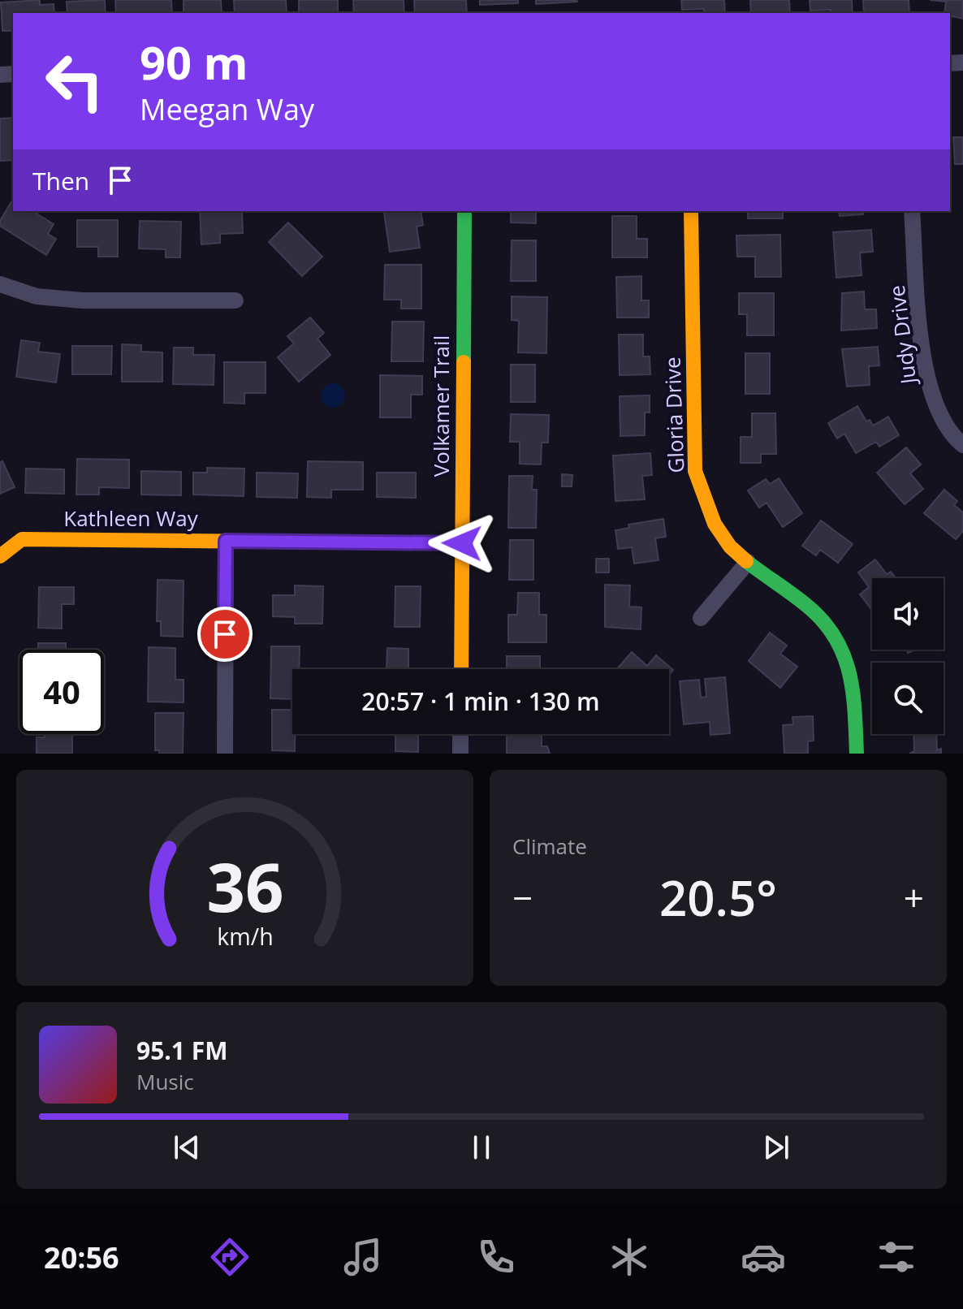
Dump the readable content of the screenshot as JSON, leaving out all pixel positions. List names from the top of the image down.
{
  "streets": {
    "street": [
      "Judy Drive",
      "Volkamer Trail",
      "Gloria Drive",
      "Kathleen Way"
    ]
  },
  "crossings": [
    ["Volkamer Trail", "Kathleen Way"]
  ],
  "page": {
    "turn": ["90 m", "Meegan Way"],
    "then": "Then",
    "limit": "40",
    "trip": "20:57 · 1 min · 130 m",
    "tile": "Climate",
    "heat": ["−", "20.5°", "+"],
    "song": ["95.1 FM", "Music"],
    "tabs": "20:56",
    "gauge": ["36", "km/h"]
  }
}
